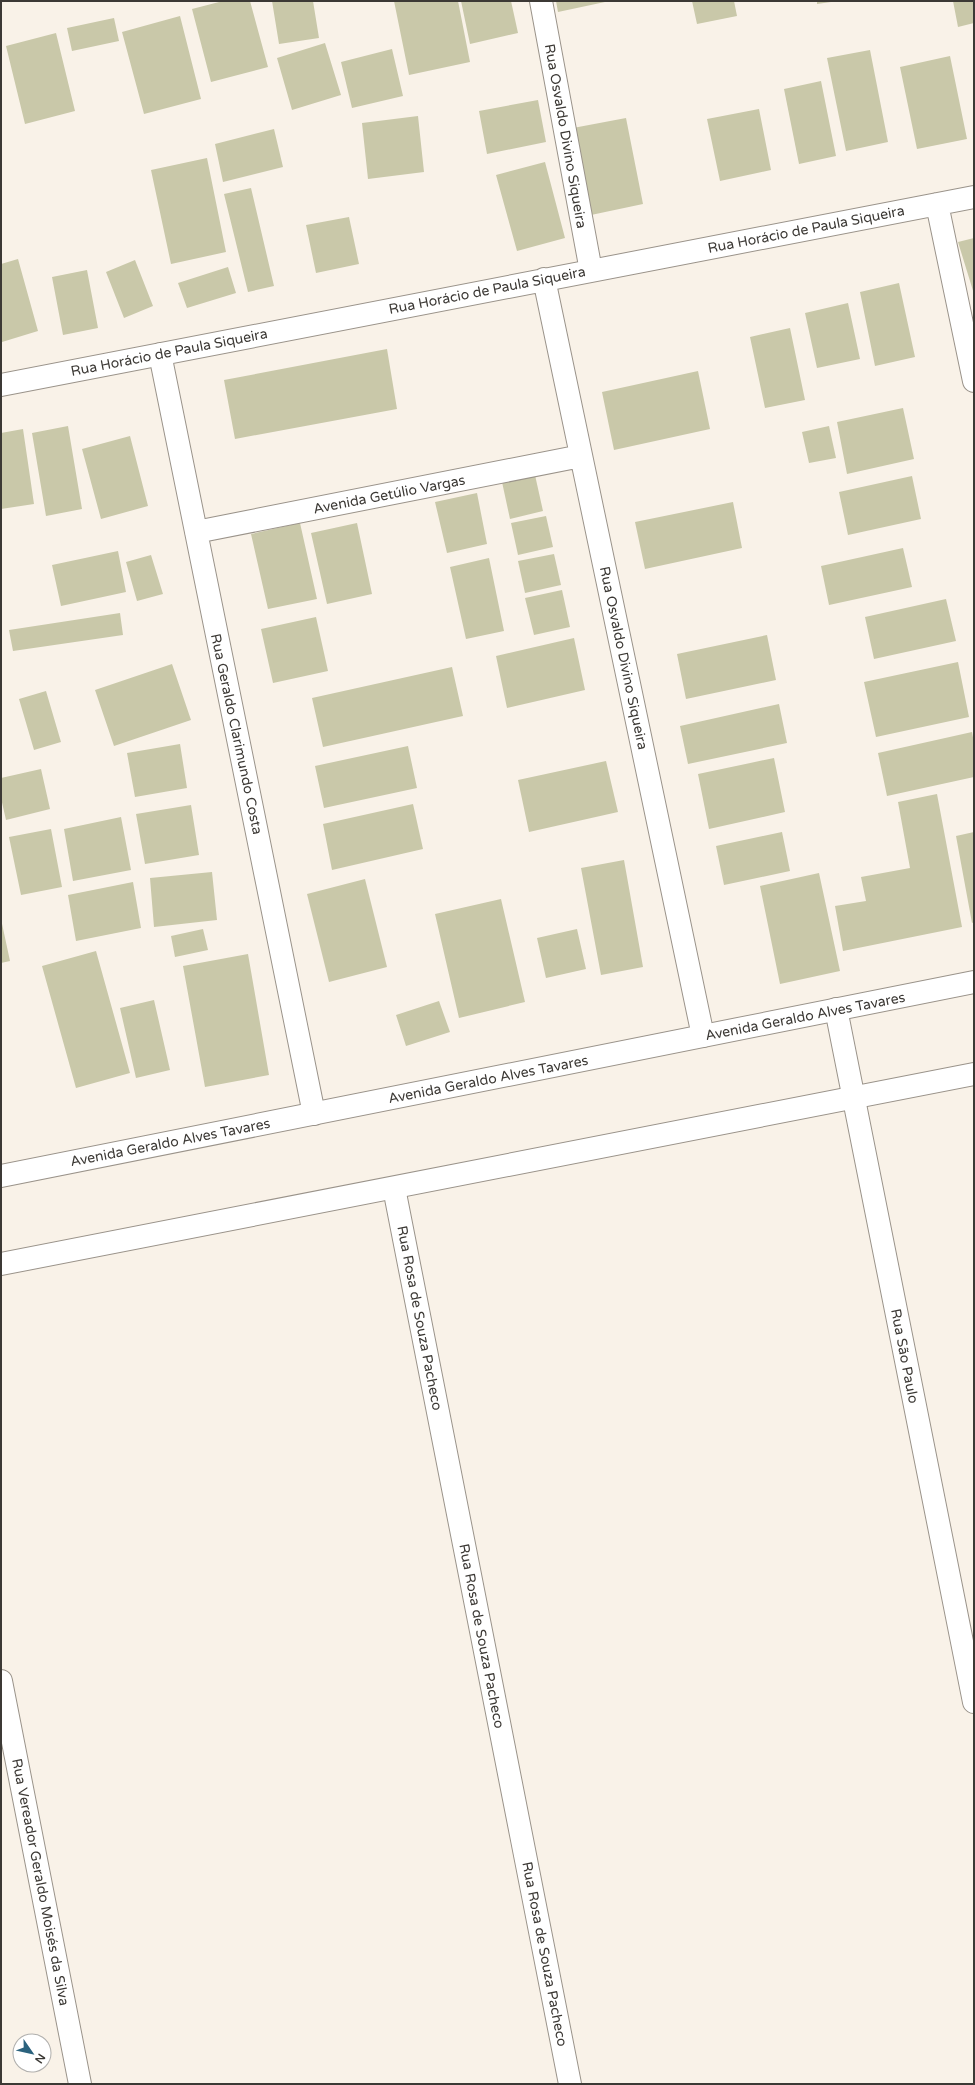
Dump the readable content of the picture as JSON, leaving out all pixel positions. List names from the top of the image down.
{
  "streets": {
    "street": [
      "Rua Osvaldo Divino Siqueira",
      "Rua Horácio de Paula Siqueira",
      "Avenida Getúlio Vargas",
      "Rua Geraldo Clarimundo Costa",
      "Avenida Geraldo Alves Tavares",
      "Rua Rosa de Souza Pacheco",
      "Rua São Paulo",
      "Rua Vereador Geraldo Moisés da Silva"
    ]
  },
  "crossings": [
    ["Rua Osvaldo Divino Siqueira", "Rua Horácio de Paula Siqueira"],
    ["Rua Osvaldo Divino Siqueira", "Avenida Getúlio Vargas"],
    ["Rua Osvaldo Divino Siqueira", "Avenida Geraldo Alves Tavares"],
    ["Rua Horácio de Paula Siqueira", "Rua Geraldo Clarimundo Costa"],
    ["Avenida Getúlio Vargas", "Rua Geraldo Clarimundo Costa"],
    ["Rua Geraldo Clarimundo Costa", "Avenida Geraldo Alves Tavares"],
    ["Avenida Geraldo Alves Tavares", "Rua São Paulo"]
  ],
  "north": "bottom right"
}
